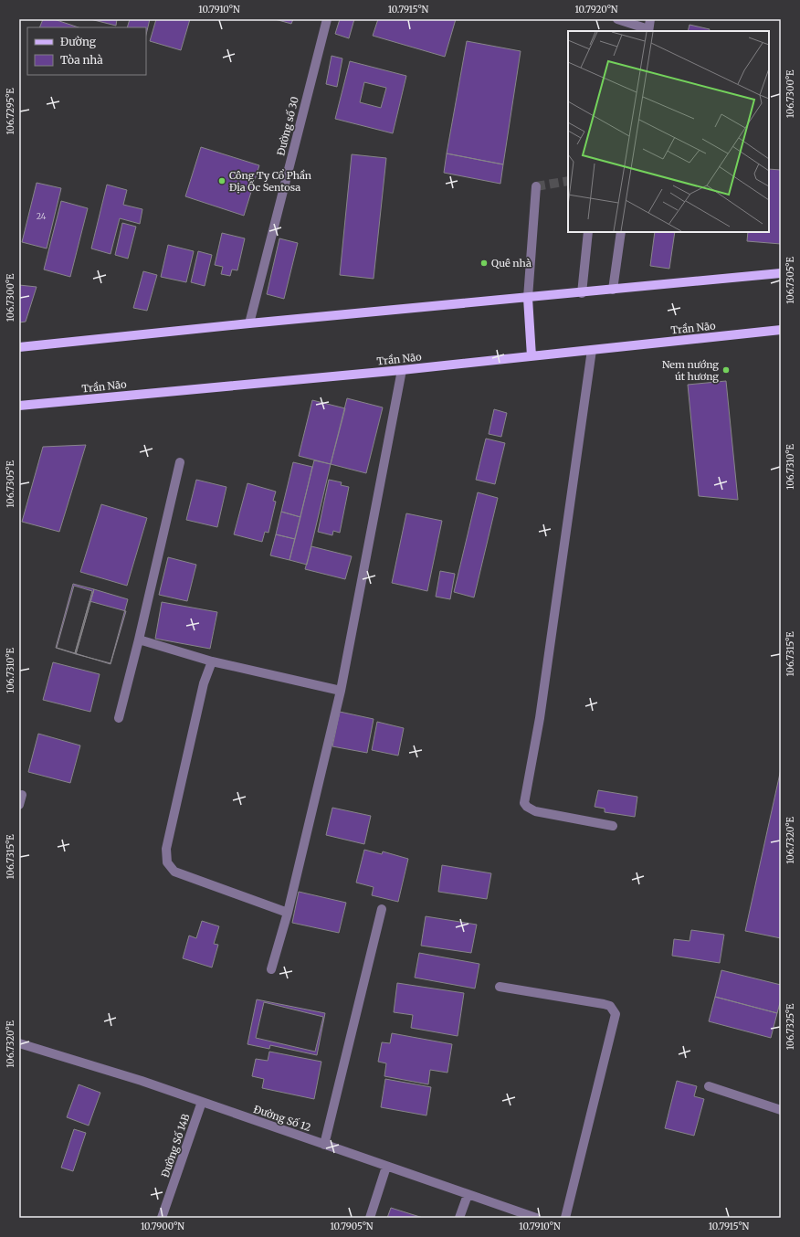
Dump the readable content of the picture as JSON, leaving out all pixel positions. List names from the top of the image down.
{
  "streets": {
    "main road": ["Trần Não"],
    "street": ["Đường số 30", "Đường Số 12", "Đường Số 14B"]
  },
  "crossings": [
    ["Đường Số 12", "Đường Số 14B"]
  ],
  "places": ["Công Ty Cổ Phần Địa Ốc Sentosa", "Quê nhà", "Nem nướng út hương"],
  "house_numbers": ["24"],
  "legend": ["Đường", "Tòa nhà"],
  "coordinates": [
    "10.7910°N",
    "10.7915°N",
    "10.7920°N",
    "106.7300°E",
    "106.7295°E",
    "106.7305°E",
    "106.7310°E",
    "106.7315°E",
    "106.7320°E",
    "106.7325°E",
    "10.7900°N",
    "10.7905°N"
  ]
}
